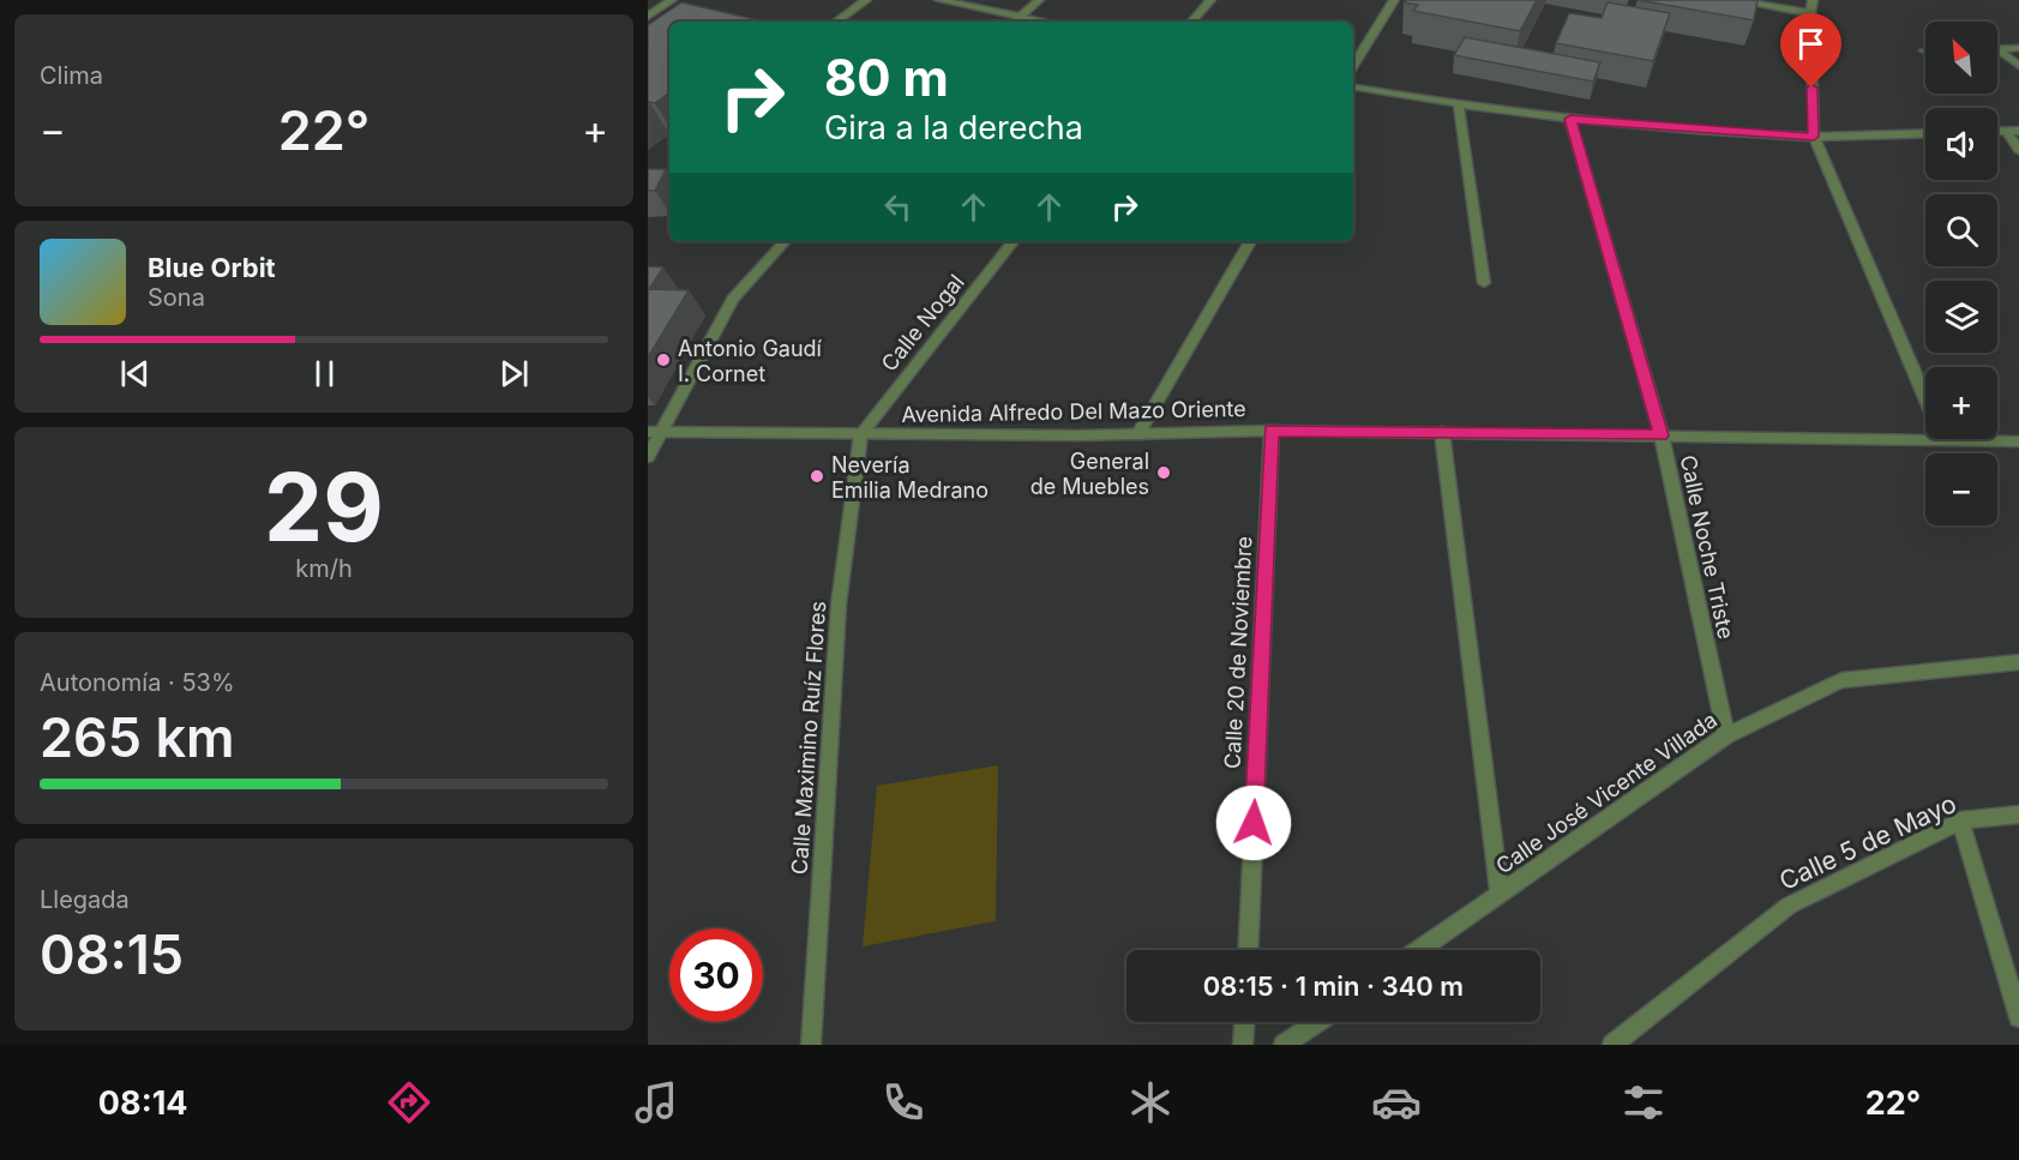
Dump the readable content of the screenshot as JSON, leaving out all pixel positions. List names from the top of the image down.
{
  "streets": {
    "street": [
      "Calle Nogal",
      "Avenida Alfredo Del Mazo Oriente",
      "Calle Noche Triste",
      "Calle 20 de Noviembre",
      "Calle Maximino Ruíz Flores",
      "Calle José Vicente Villada",
      "Calle 5 de Mayo"
    ]
  },
  "crossings": [
    ["Calle Nogal", "Avenida Alfredo Del Mazo Oriente"],
    ["Calle Nogal", "Calle Maximino Ruíz Flores"],
    ["Avenida Alfredo Del Mazo Oriente", "Calle Noche Triste"],
    ["Avenida Alfredo Del Mazo Oriente", "Calle 20 de Noviembre"],
    ["Avenida Alfredo Del Mazo Oriente", "Calle Maximino Ruíz Flores"],
    ["Calle Noche Triste", "Calle José Vicente Villada"]
  ],
  "places": ["Antonio Gaudí I. Cornet", "General de Muebles", "Nevería Emilia Medrano"],
  "north": "top left",
  "page": {
    "tile": [
      "Clima",
      ["29", "km/h"],
      ["Autonomía · 53%", "265 km"],
      ["Llegada", "08:15"]
    ],
    "map_buttons": ["+", "−"],
    "turn": ["80 m", "Gira a la derecha"],
    "heat": ["−", "22°", "+"],
    "song": ["Blue Orbit", "Sona"],
    "limit": "30",
    "trip": "08:15 · 1 min · 340 m",
    "tabs": ["08:14", "22°"]
  }
}
